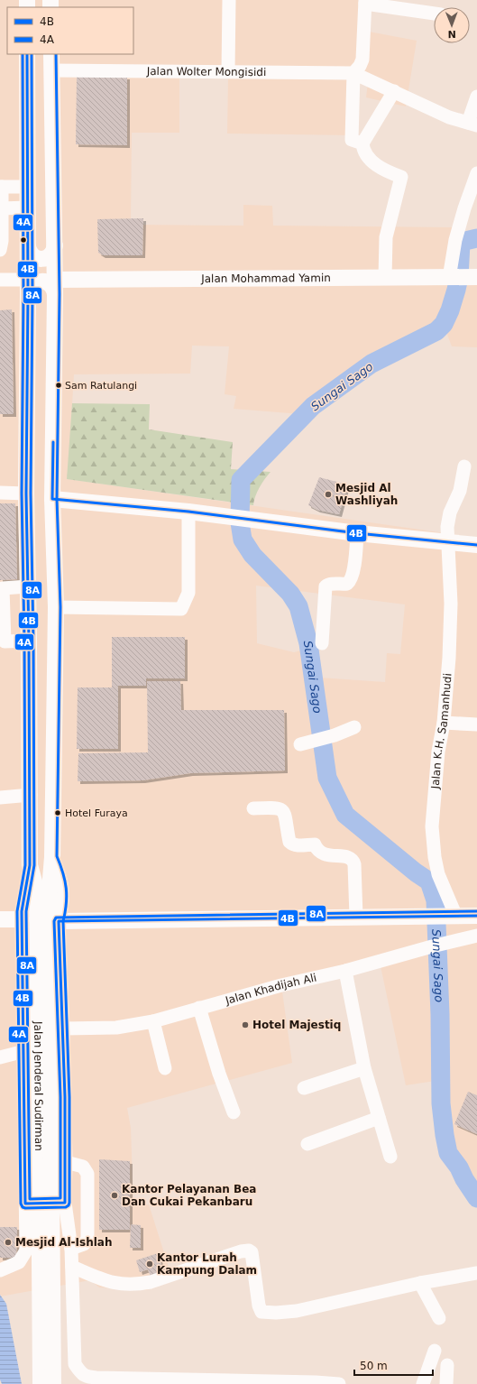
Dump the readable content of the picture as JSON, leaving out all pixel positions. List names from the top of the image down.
{
  "streets": {
    "main road": ["Jalan Mohammad Yamin", "Jalan Jenderal Sudirman"],
    "street": ["Jalan Wolter Mongisidi", "Jalan K.H. Samanhudi", "Jalan Khadijah Ali"]
  },
  "crossings": [
    ["Jalan Wolter Mongisidi", "Jalan Jenderal Sudirman"],
    ["Jalan Mohammad Yamin", "Jalan Jenderal Sudirman"]
  ],
  "water": ["Sungai Sago"],
  "places": [
    "Sam Ratulangi",
    "Mesjid Al Washliyah",
    "Hotel Furaya",
    "Hotel Majestiq",
    "Kantor Pelayanan Bea Dan Cukai Pekanbaru",
    "Mesjid Al-Ishlah",
    "Kantor Lurah Kampung Dalam"
  ],
  "lines": ["transit line 4B", "transit line 4A", "transit line 8A"],
  "legend": ["4B", "4A"],
  "scale_bar": "50 m",
  "north": "bottom"
}
